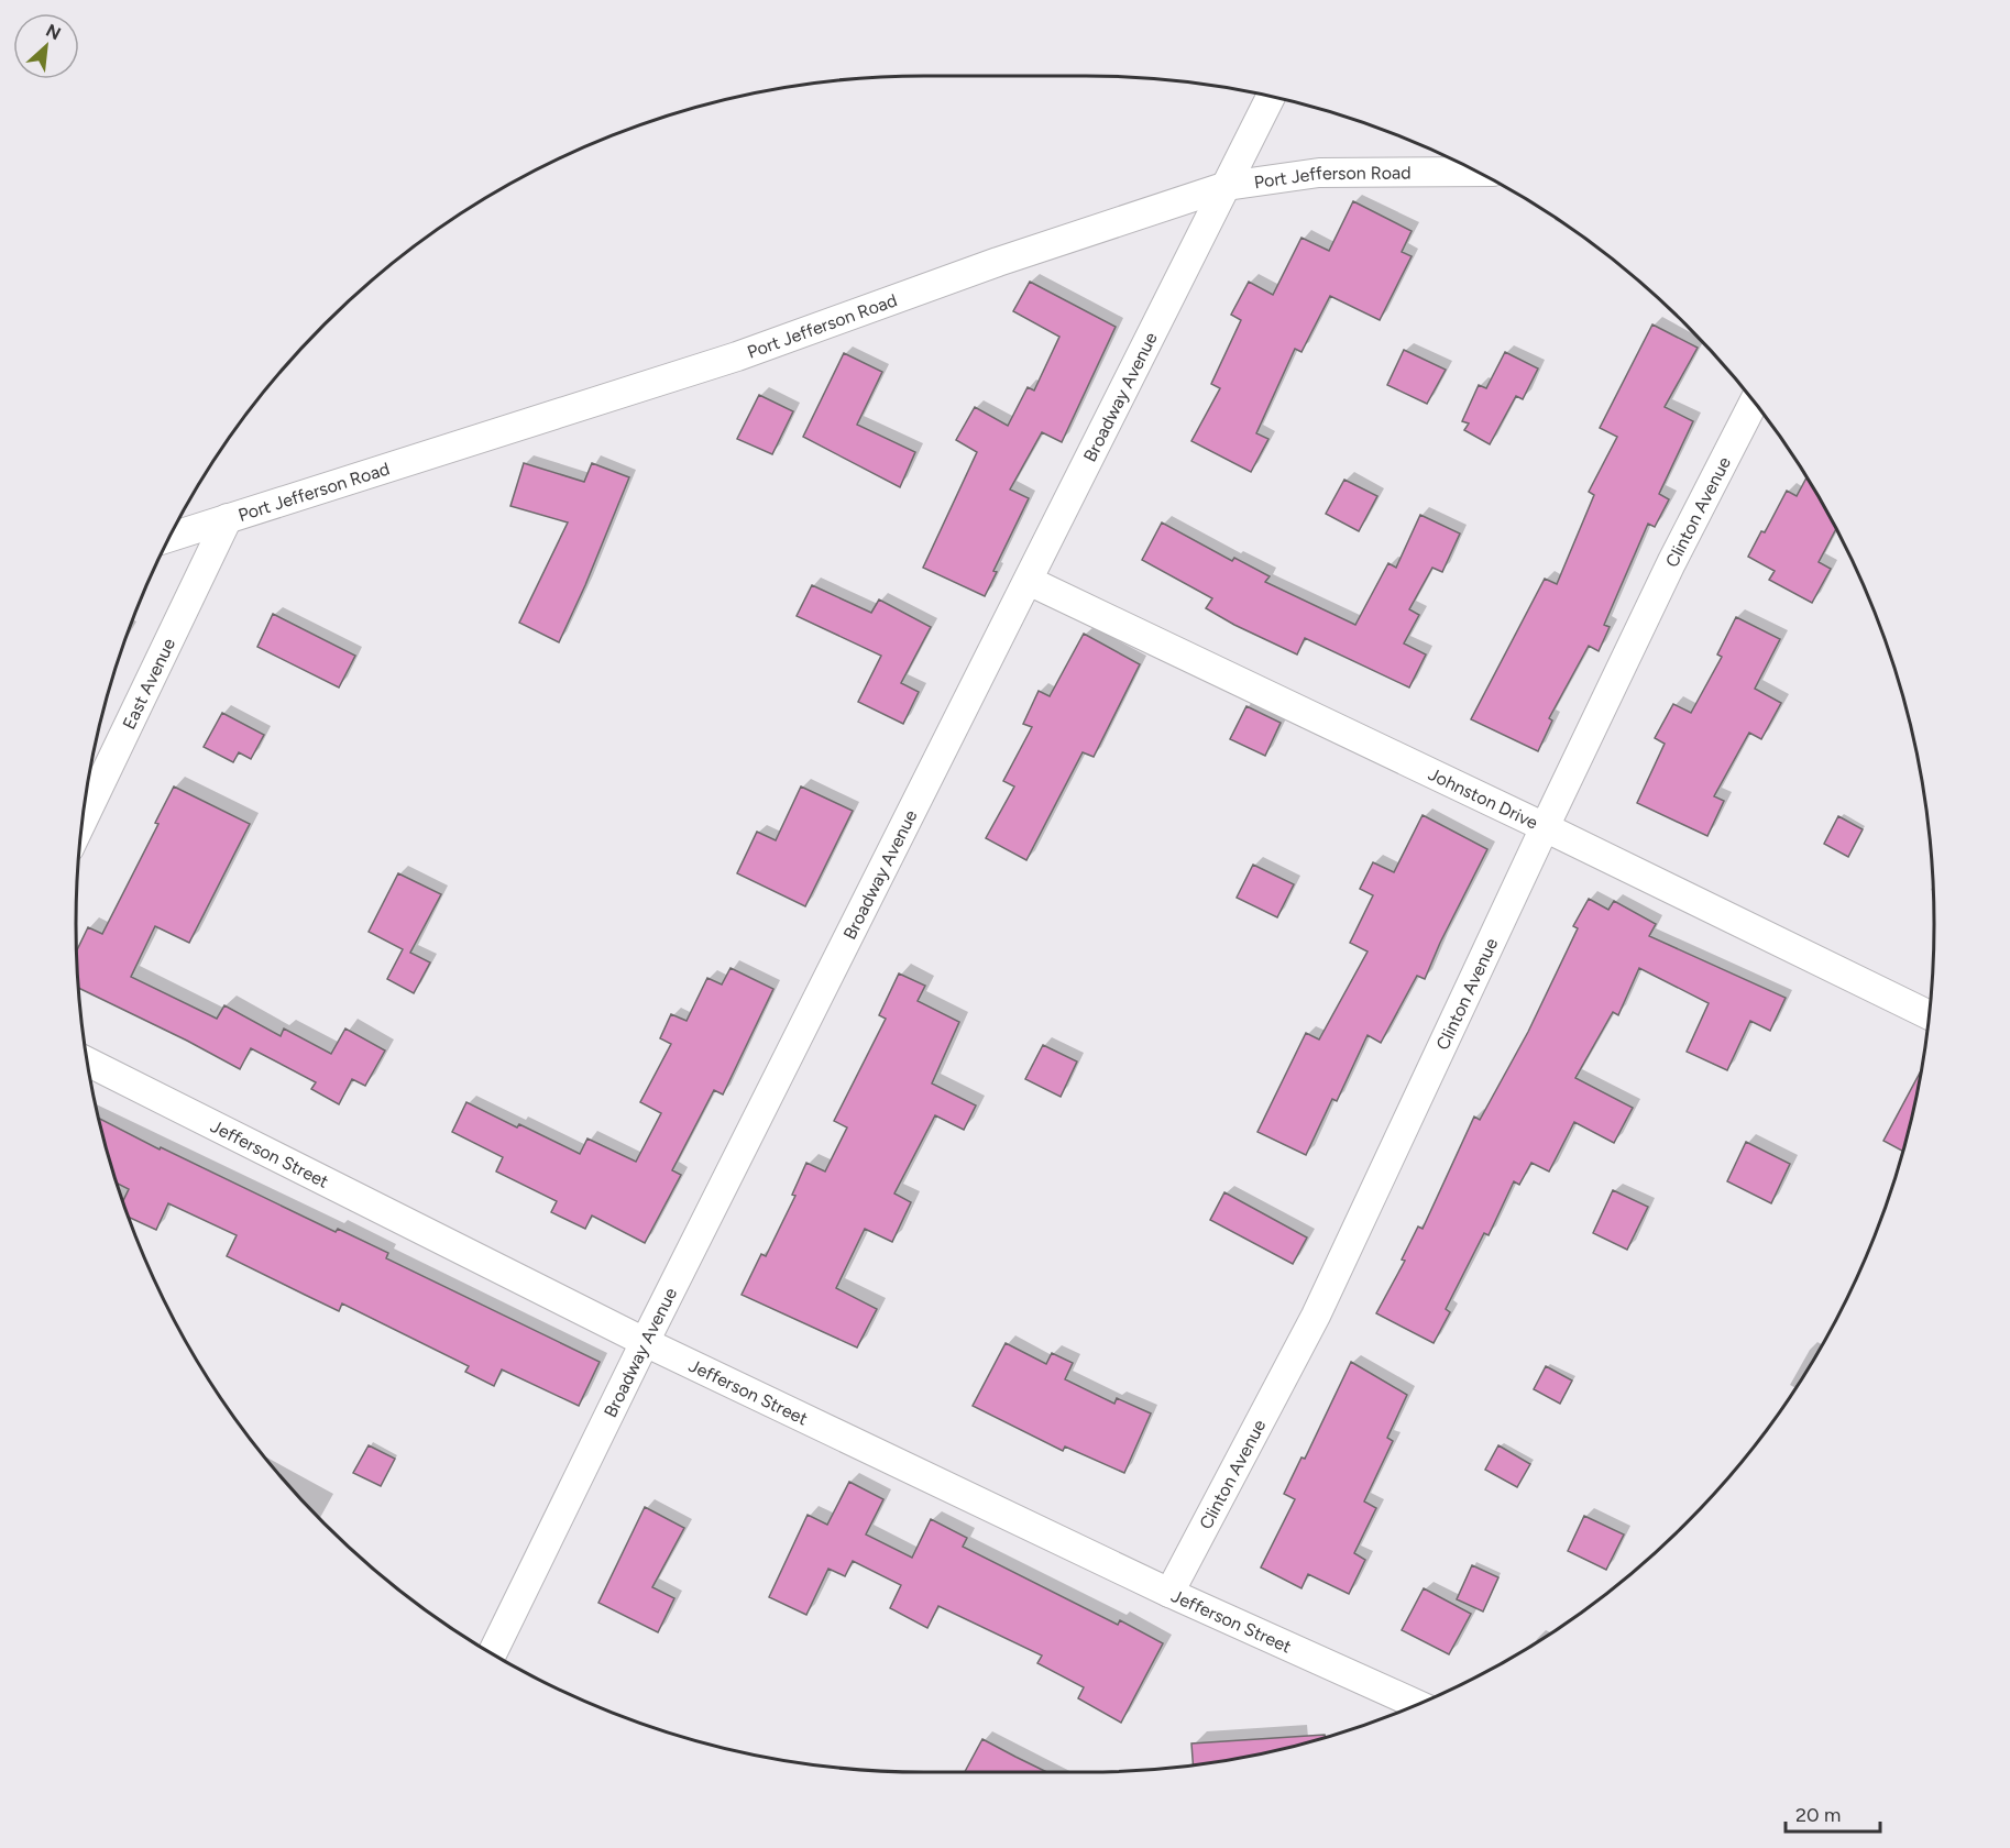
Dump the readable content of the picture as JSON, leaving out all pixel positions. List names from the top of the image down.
{
  "streets": {
    "street": [
      "Port Jefferson Road",
      "Broadway Avenue",
      "Clinton Avenue",
      "East Avenue",
      "Johnston Drive",
      "Jefferson Street"
    ]
  },
  "crossings": [
    ["Port Jefferson Road", "Broadway Avenue"],
    ["Port Jefferson Road", "East Avenue"],
    ["Broadway Avenue", "Johnston Drive"],
    ["Broadway Avenue", "Jefferson Street"],
    ["Clinton Avenue", "Johnston Drive"],
    ["Clinton Avenue", "Jefferson Street"]
  ],
  "scale_bar": "20 m",
  "north": "top right"
}
